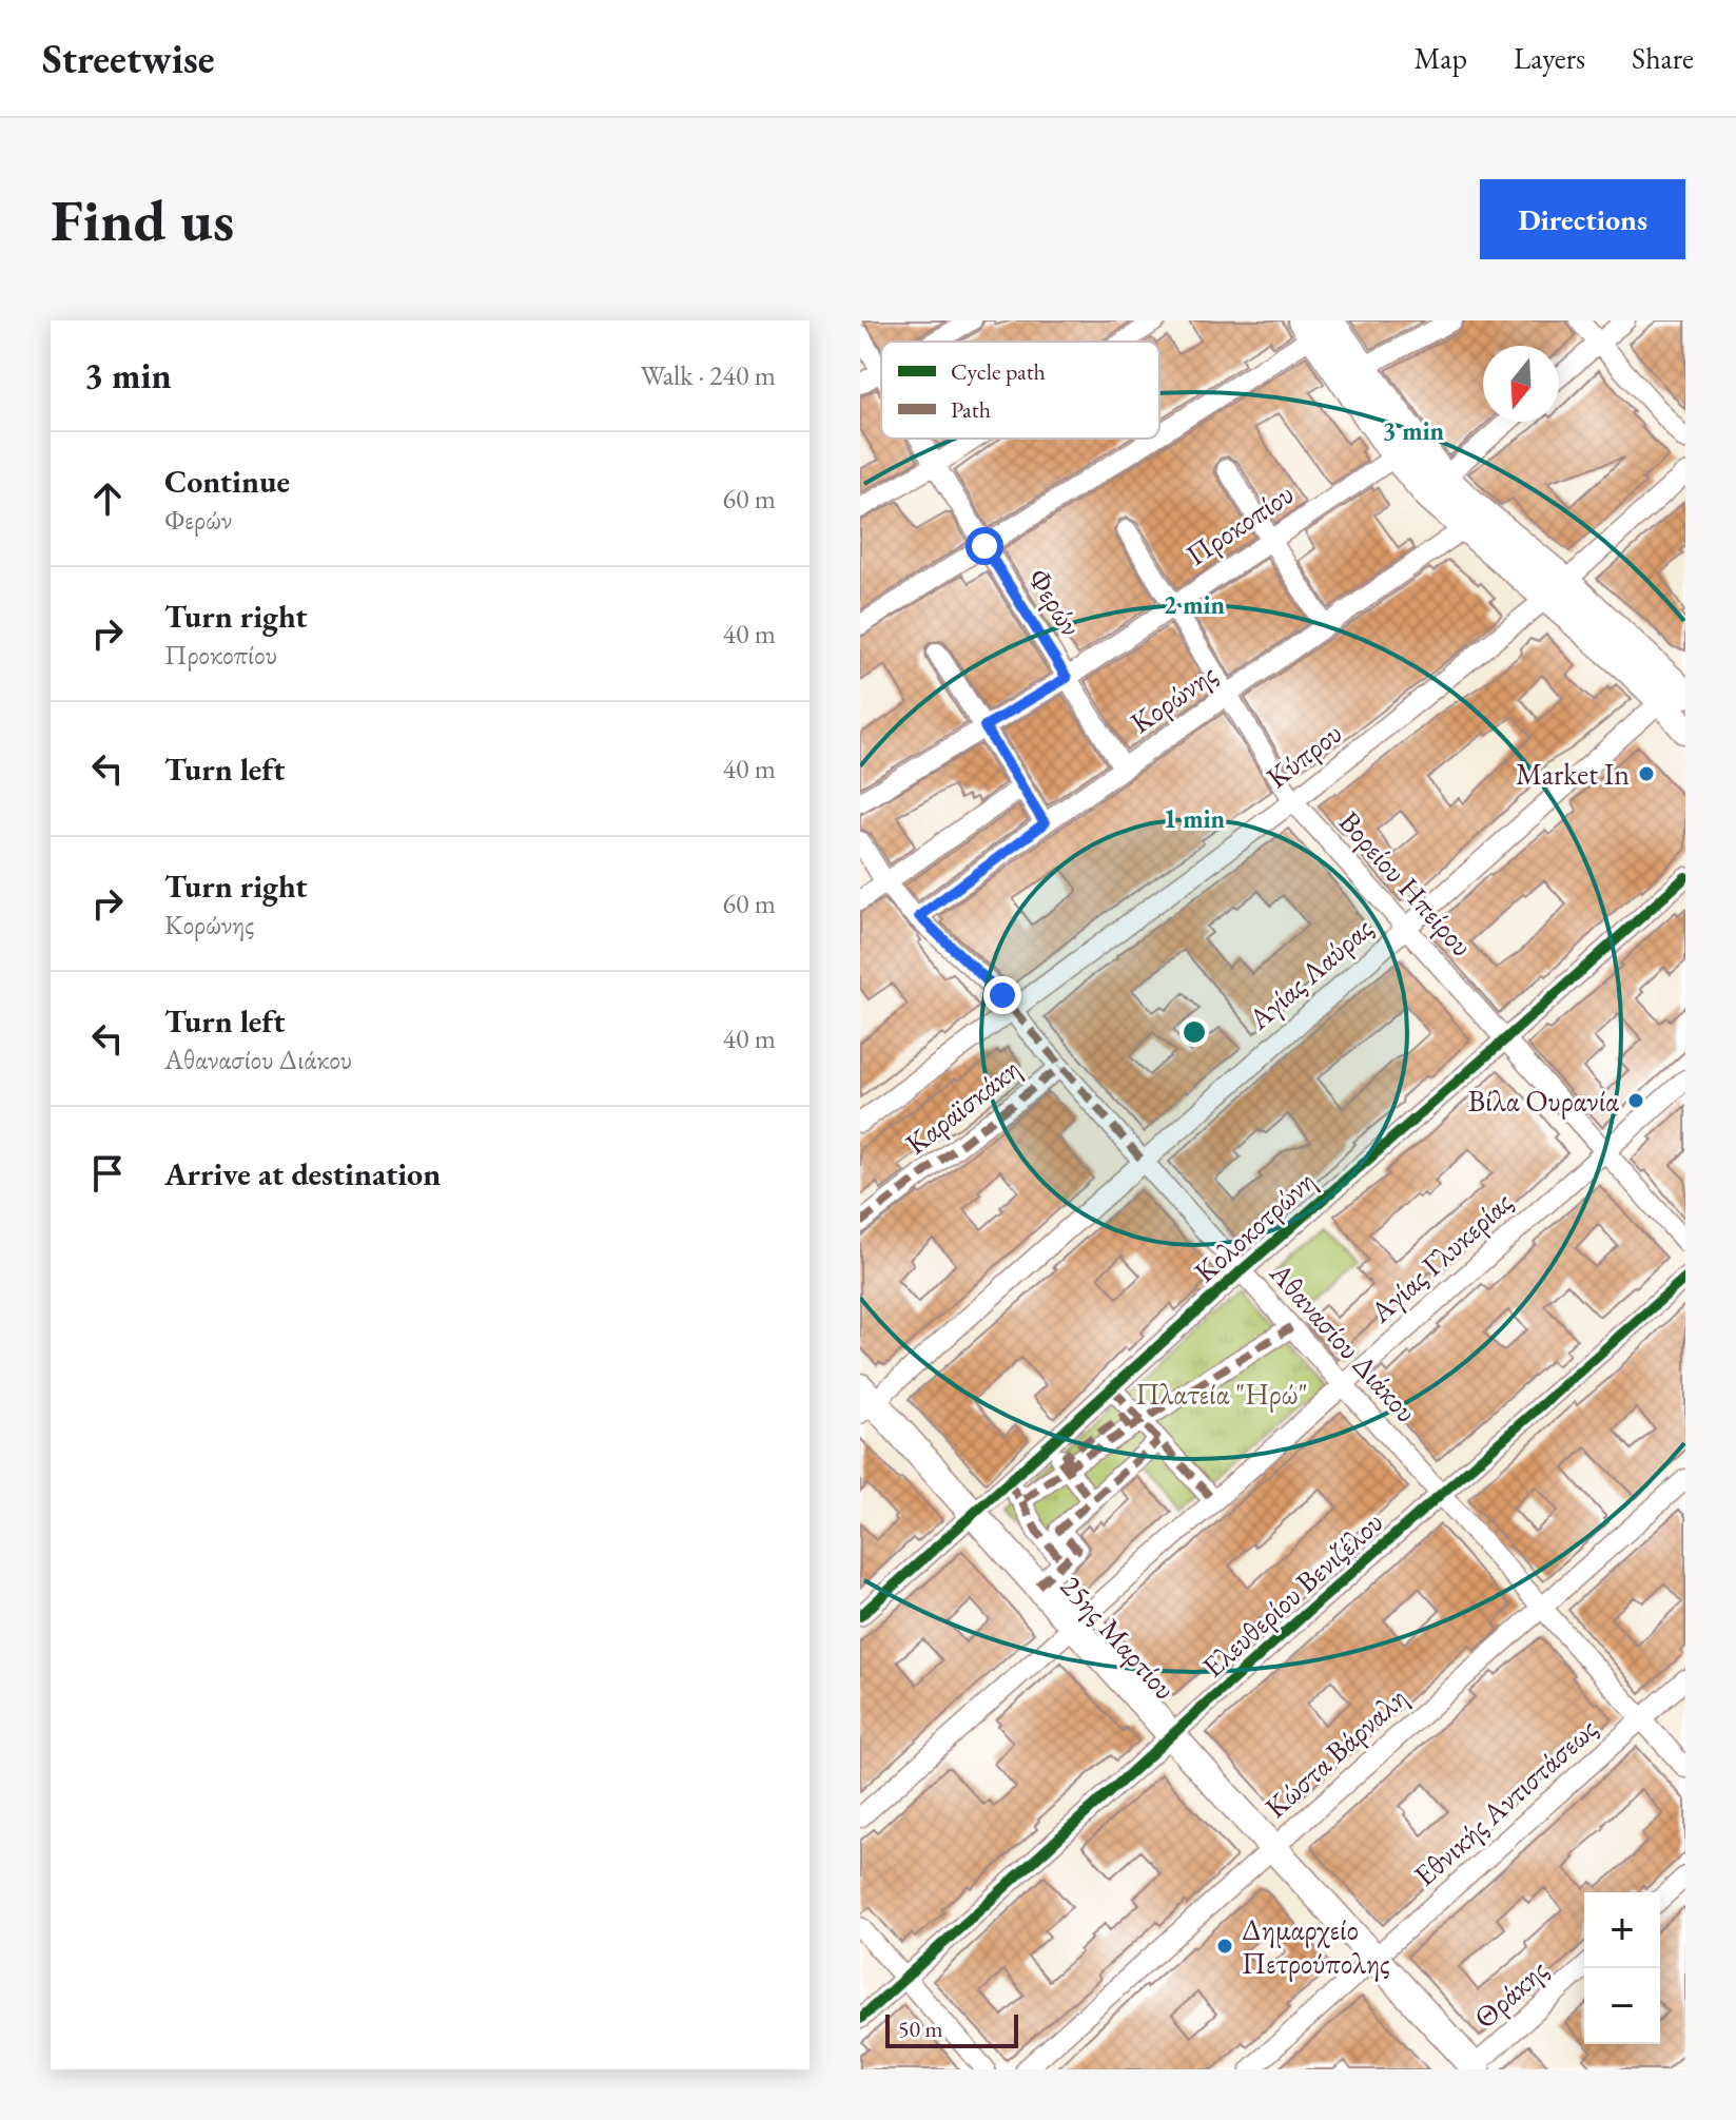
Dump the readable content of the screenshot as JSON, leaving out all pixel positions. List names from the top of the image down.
{
  "streets": {
    "main road": ["25ης Μαρτίου"],
    "street": [
      "Προκοπίου",
      "Φερών",
      "Κορώνης",
      "Κύπρου",
      "Βορείου Ηπείρου",
      "Αγίας Λαύρας",
      "Καραϊσκάκη",
      "Κολοκοτρώνη",
      "Αγίας Γλυκερίας",
      "Αθανασίου Διάκου",
      "Ελευθερίου Βενιζέλου",
      "Κώστα Βάρναλη",
      "Εθνικής Αντιστάσεως",
      "Θράκης"
    ]
  },
  "crossings": [
    ["Προκοπίου", "Φερών"],
    ["Προκοπίου", "Βορείου Ηπείρου"],
    ["Φερών", "Κορώνης"],
    ["Κορώνης", "Βορείου Ηπείρου"],
    ["Κορώνης", "Αθανασίου Διάκου"],
    ["Κύπρου", "Βορείου Ηπείρου"],
    ["Κύπρου", "Αθανασίου Διάκου"],
    ["Βορείου Ηπείρου", "Αγίας Λαύρας"],
    ["Βορείου Ηπείρου", "Κολοκοτρώνη"],
    ["Βορείου Ηπείρου", "Αγίας Γλυκερίας"],
    ["Αγίας Λαύρας", "Αθανασίου Διάκου"],
    ["Αγίας Λαύρας", "25ης Μαρτίου"],
    ["Καραϊσκάκη", "Αθανασίου Διάκου"],
    ["Κολοκοτρώνη", "Αθανασίου Διάκου"],
    ["Κολοκοτρώνη", "25ης Μαρτίου"],
    ["Αγίας Γλυκερίας", "Αθανασίου Διάκου"],
    ["Αγίας Γλυκερίας", "25ης Μαρτίου"],
    ["Αθανασίου Διάκου", "Ελευθερίου Βενιζέλου"],
    ["Αθανασίου Διάκου", "Κώστα Βάρναλη"],
    ["Αθανασίου Διάκου", "Εθνικής Αντιστάσεως"],
    ["Ελευθερίου Βενιζέλου", "25ης Μαρτίου"],
    ["25ης Μαρτίου", "Κώστα Βάρναλη"],
    ["25ης Μαρτίου", "Εθνικής Αντιστάσεως"],
    ["25ης Μαρτίου", "Θράκης"]
  ],
  "parks": ["Πλατεία \"Ηρώ\""],
  "places": ["Market In", "Βίλα Ουρανία", "Δημαρχείο Πετρούπολης"],
  "legend": ["Cycle path", "Path"],
  "scale_bar": "50 m",
  "north": "bottom",
  "page": {
    "header": "Streetwise",
    "nav": ["Map", "Layers", "Share"],
    "buttons": "Directions",
    "title": "Find us",
    "heading": ["3 min", "Walk · 240 m"],
    "list": [
      ["Continue", "Φερών", "60 m"],
      ["Turn right", "Προκοπίου", "40 m"],
      ["Turn left", "40 m"],
      ["Turn right", "Κορώνης", "60 m"],
      ["Turn left", "Αθανασίου Διάκου", "40 m"],
      "Arrive at destination"
    ],
    "map_buttons": ["+", "−"],
    "scale": "50 m"
  },
  "rings": ["3 min", "2 min", "1 min"]
}
